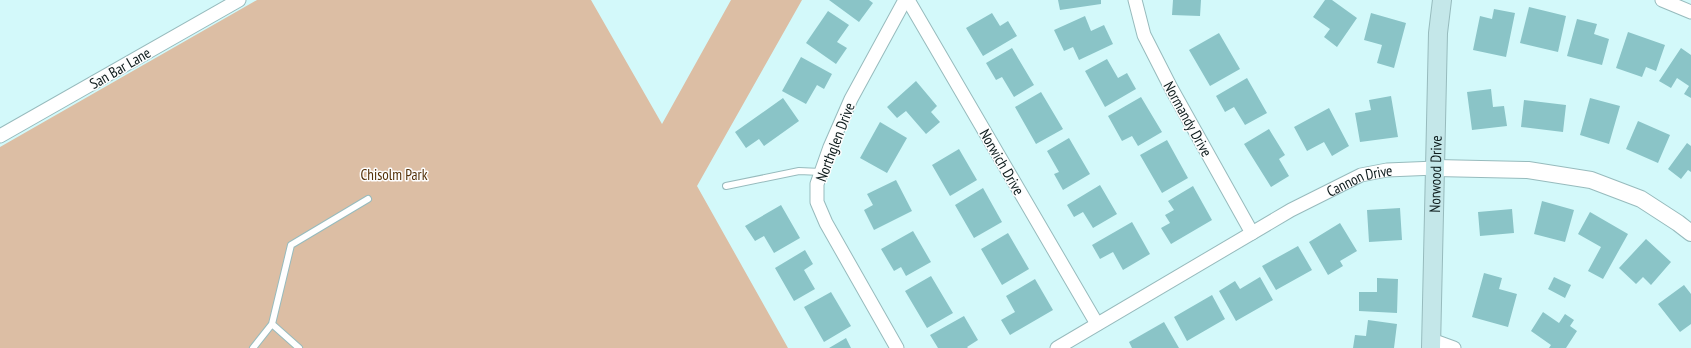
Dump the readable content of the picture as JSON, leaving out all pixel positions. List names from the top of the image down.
{
  "streets": {
    "main road": ["Norwood Drive"],
    "street": [
      "San Bar Lane",
      "Normandy Drive",
      "Northglen Drive",
      "Norwich Drive",
      "Cannon Drive"
    ]
  },
  "crossings": [
    ["Normandy Drive", "Cannon Drive"],
    ["Northglen Drive", "Norwich Drive"],
    ["Norwich Drive", "Cannon Drive"],
    ["Norwood Drive", "Cannon Drive"]
  ],
  "parks": ["Chisolm Park"]
}
